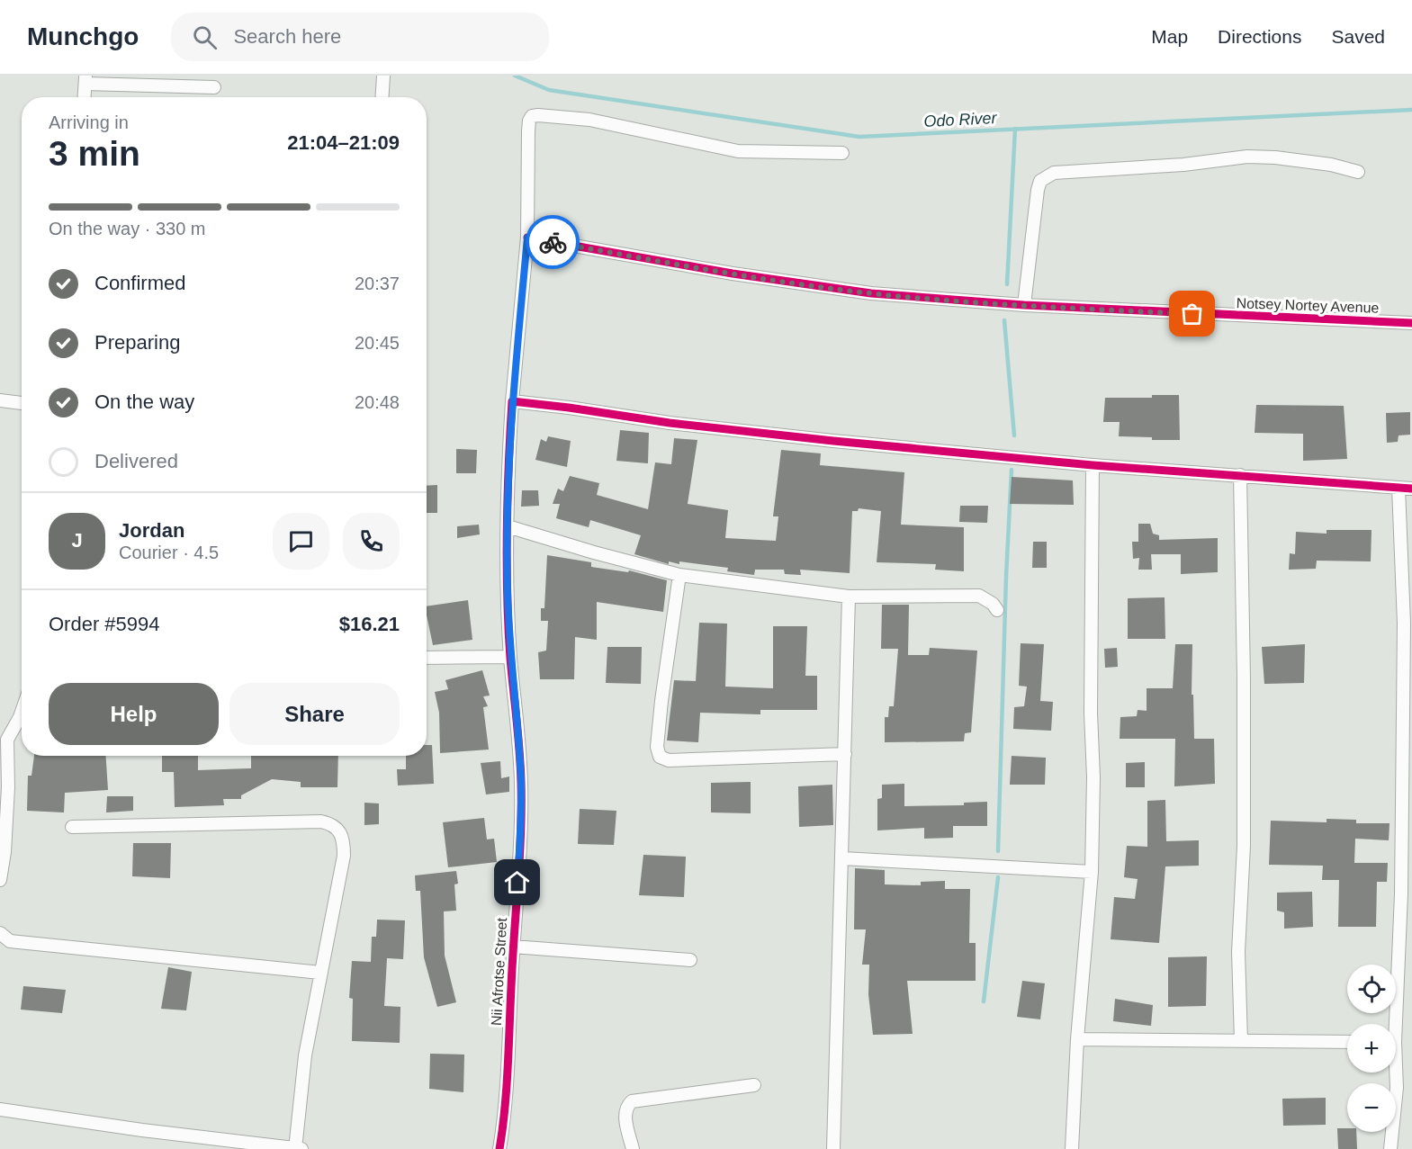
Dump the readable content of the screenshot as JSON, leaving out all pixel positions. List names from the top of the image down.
{
  "streets": {
    "street": ["Notsey Nortey Avenue", "Nii Afrotse Street"]
  },
  "crossings": [
    ["Notsey Nortey Avenue", "Nii Afrotse Street"]
  ],
  "water": ["Odo River"],
  "page": {
    "header": "Munchgo",
    "search": "Search here",
    "nav": ["Map", "Directions", "Saved"],
    "heading": ["3 min", "Arriving in", "21:04–21:09"],
    "panel": [
      "Jordan",
      "Courier · 4.5",
      "Order #5994",
      "$16.21"
    ],
    "bar": "On the way · 330 m",
    "list": [
      ["Confirmed", "20:37"],
      ["Preparing", "20:45"],
      ["On the way", "20:48"],
      "Delivered"
    ],
    "round": "J",
    "buttons": ["Help", "Share"],
    "map_buttons": ["+", "−"]
  }
}
